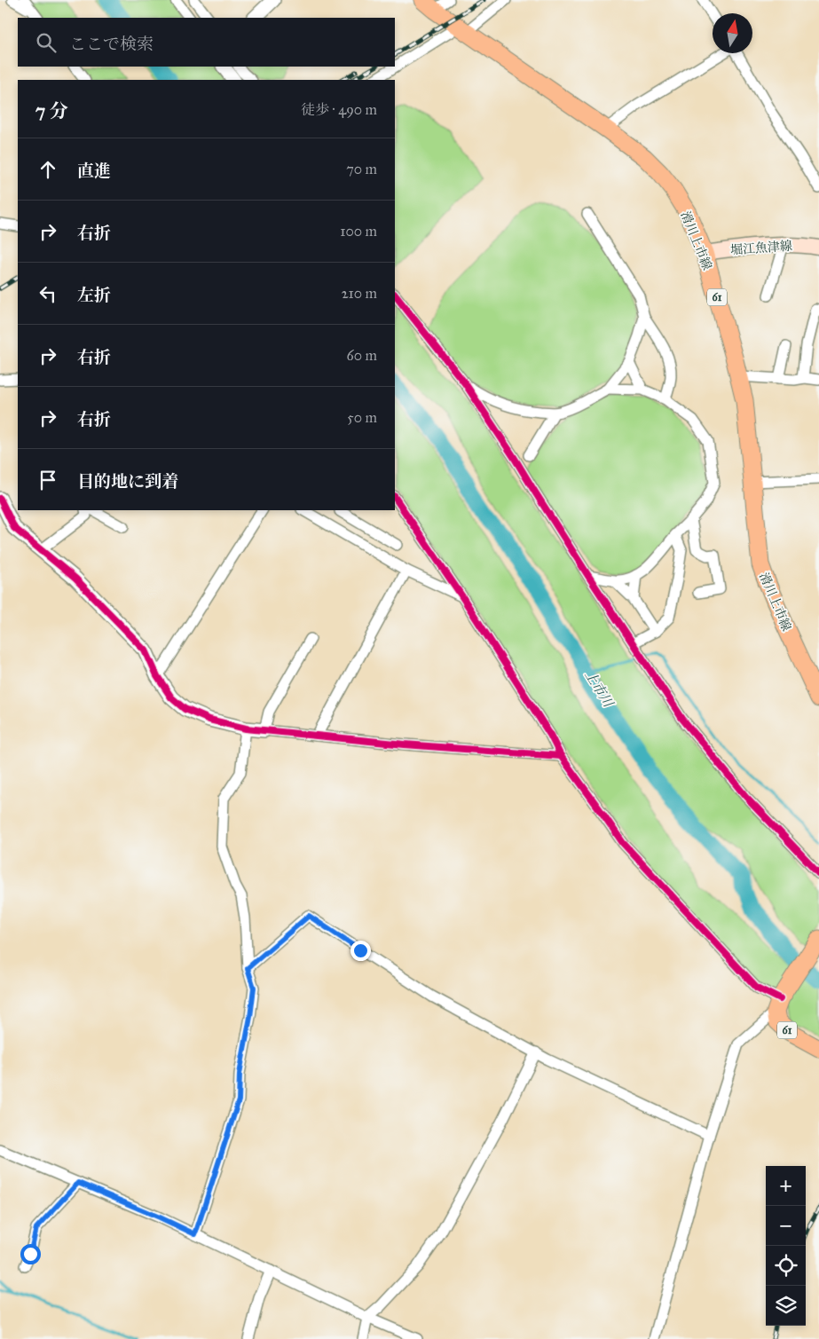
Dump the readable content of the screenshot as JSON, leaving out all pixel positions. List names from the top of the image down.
{
  "streets": {
    "main road": ["滑川上市線", "堀江魚津線", "61"]
  },
  "crossings": [
    ["滑川上市線", "堀江魚津線"]
  ],
  "water": ["上市川"],
  "north": "top",
  "page": {
    "search": "ここで検索",
    "heading": ["7 分", "徒歩 · 490 m"],
    "list": [
      ["直進", "70 m"],
      ["右折", "100 m"],
      ["左折", "210 m"],
      ["右折", "60 m"],
      ["右折", "50 m"],
      "目的地に到着"
    ],
    "map_buttons": ["+", "−"]
  }
}
